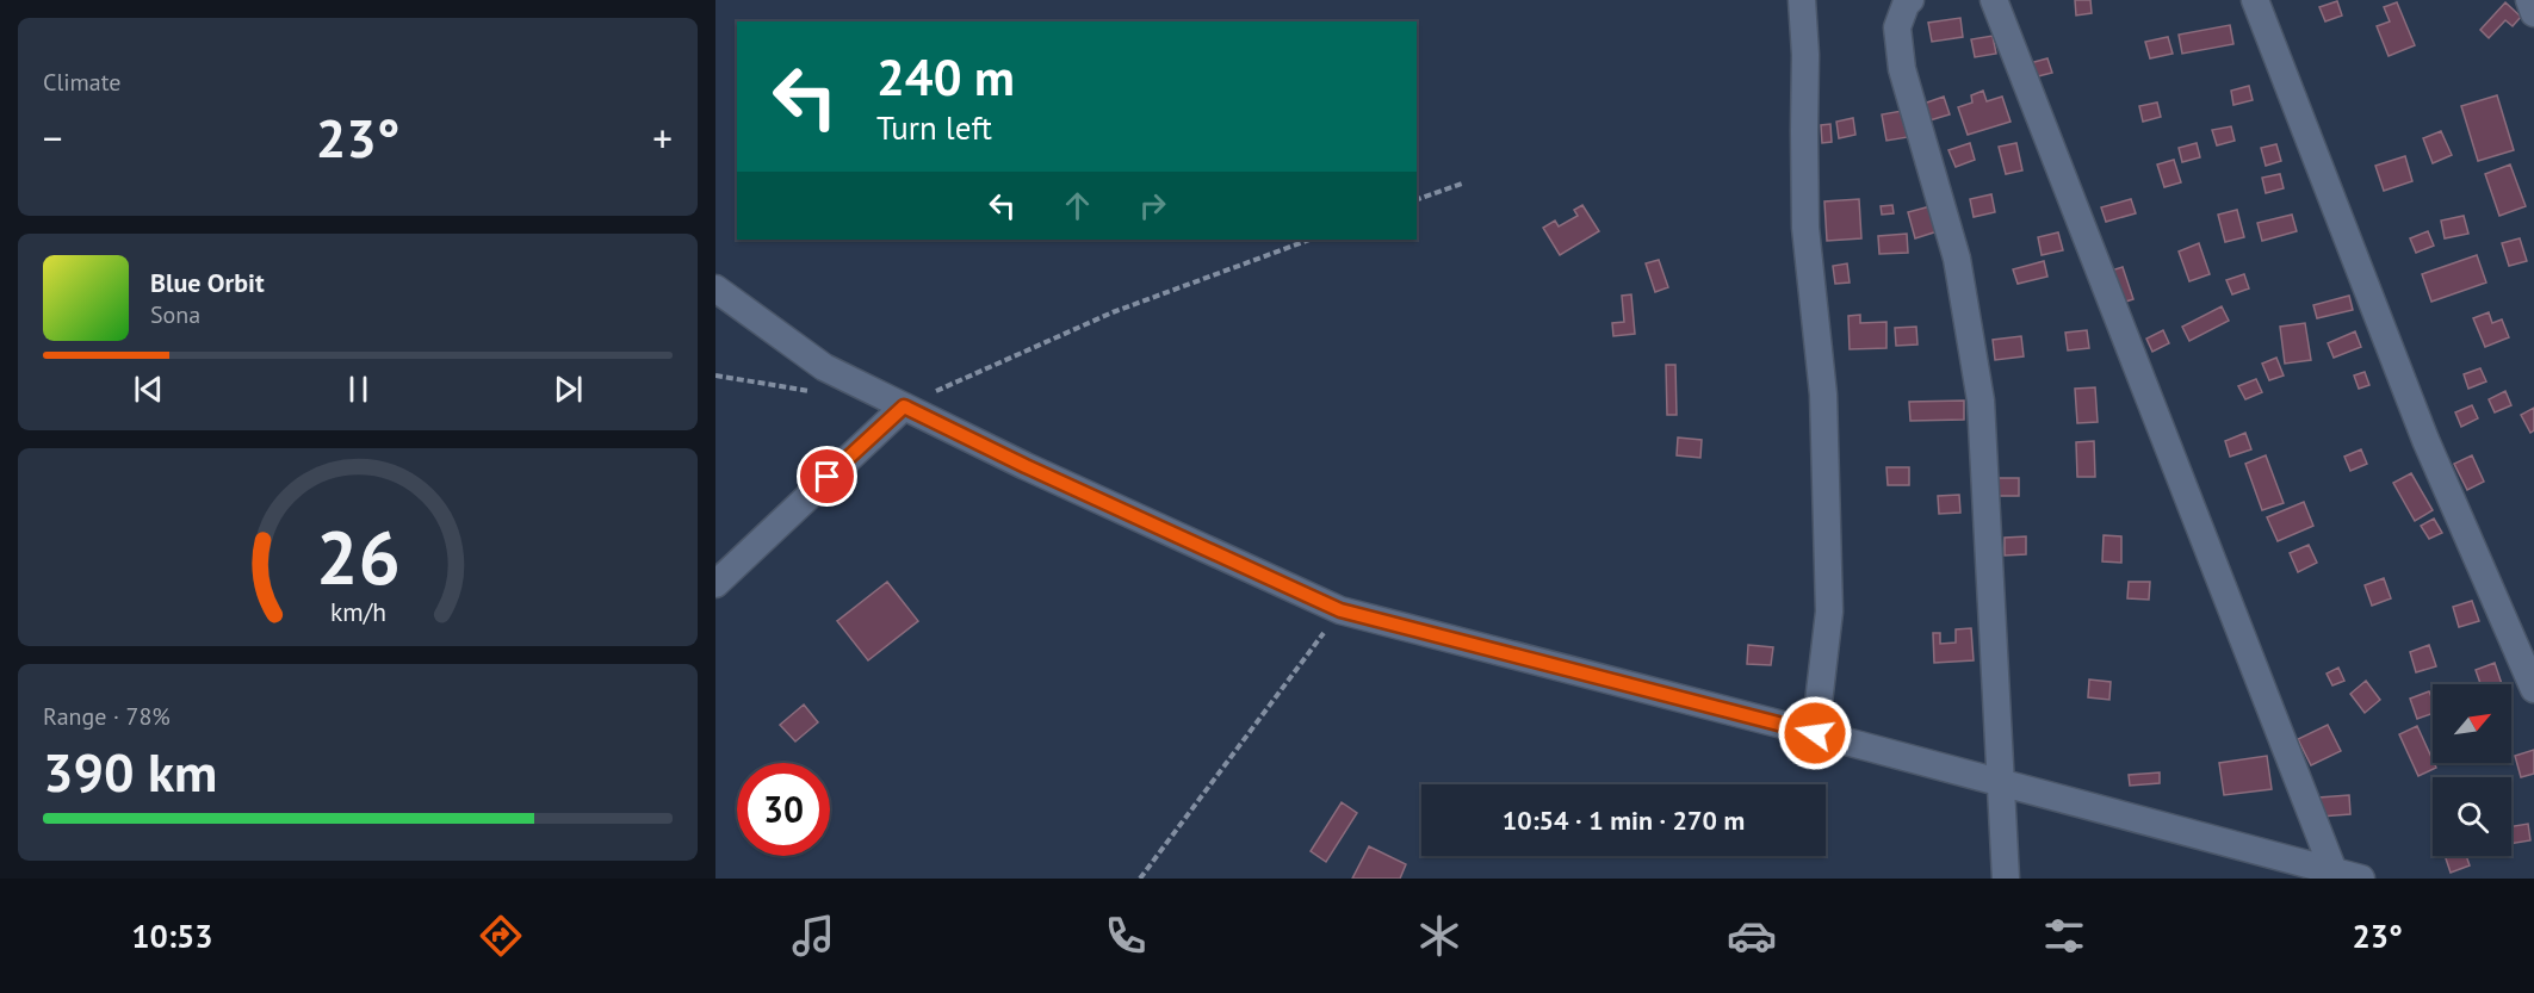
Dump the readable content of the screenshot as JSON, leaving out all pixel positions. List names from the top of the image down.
{
  "north": "top right",
  "page": {
    "tile": [
      "Climate",
      ["Range · 78%", "390 km"]
    ],
    "turn": ["240 m", "Turn left"],
    "heat": ["−", "23°", "+"],
    "song": ["Blue Orbit", "Sona"],
    "limit": "30",
    "trip": "10:54 · 1 min · 270 m",
    "tabs": ["10:53", "23°"],
    "gauge": ["26", "km/h"]
  }
}
